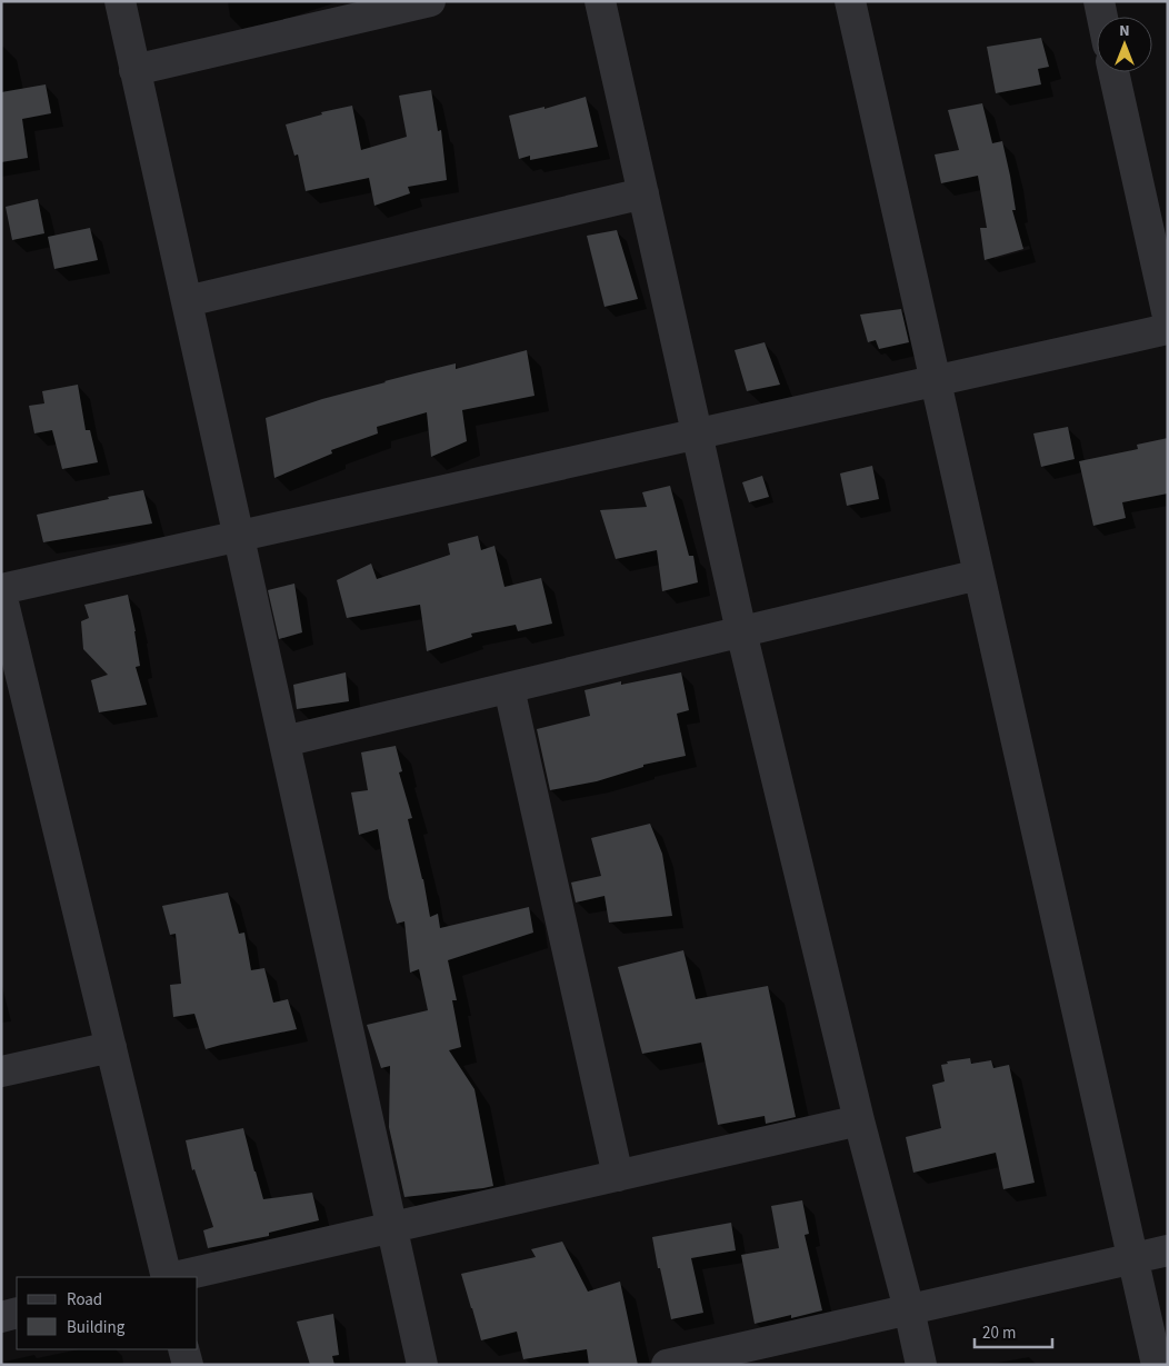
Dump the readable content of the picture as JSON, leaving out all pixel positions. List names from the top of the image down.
{
  "legend": ["Road", "Building"],
  "scale_bar": "20 m",
  "north": "top"
}
